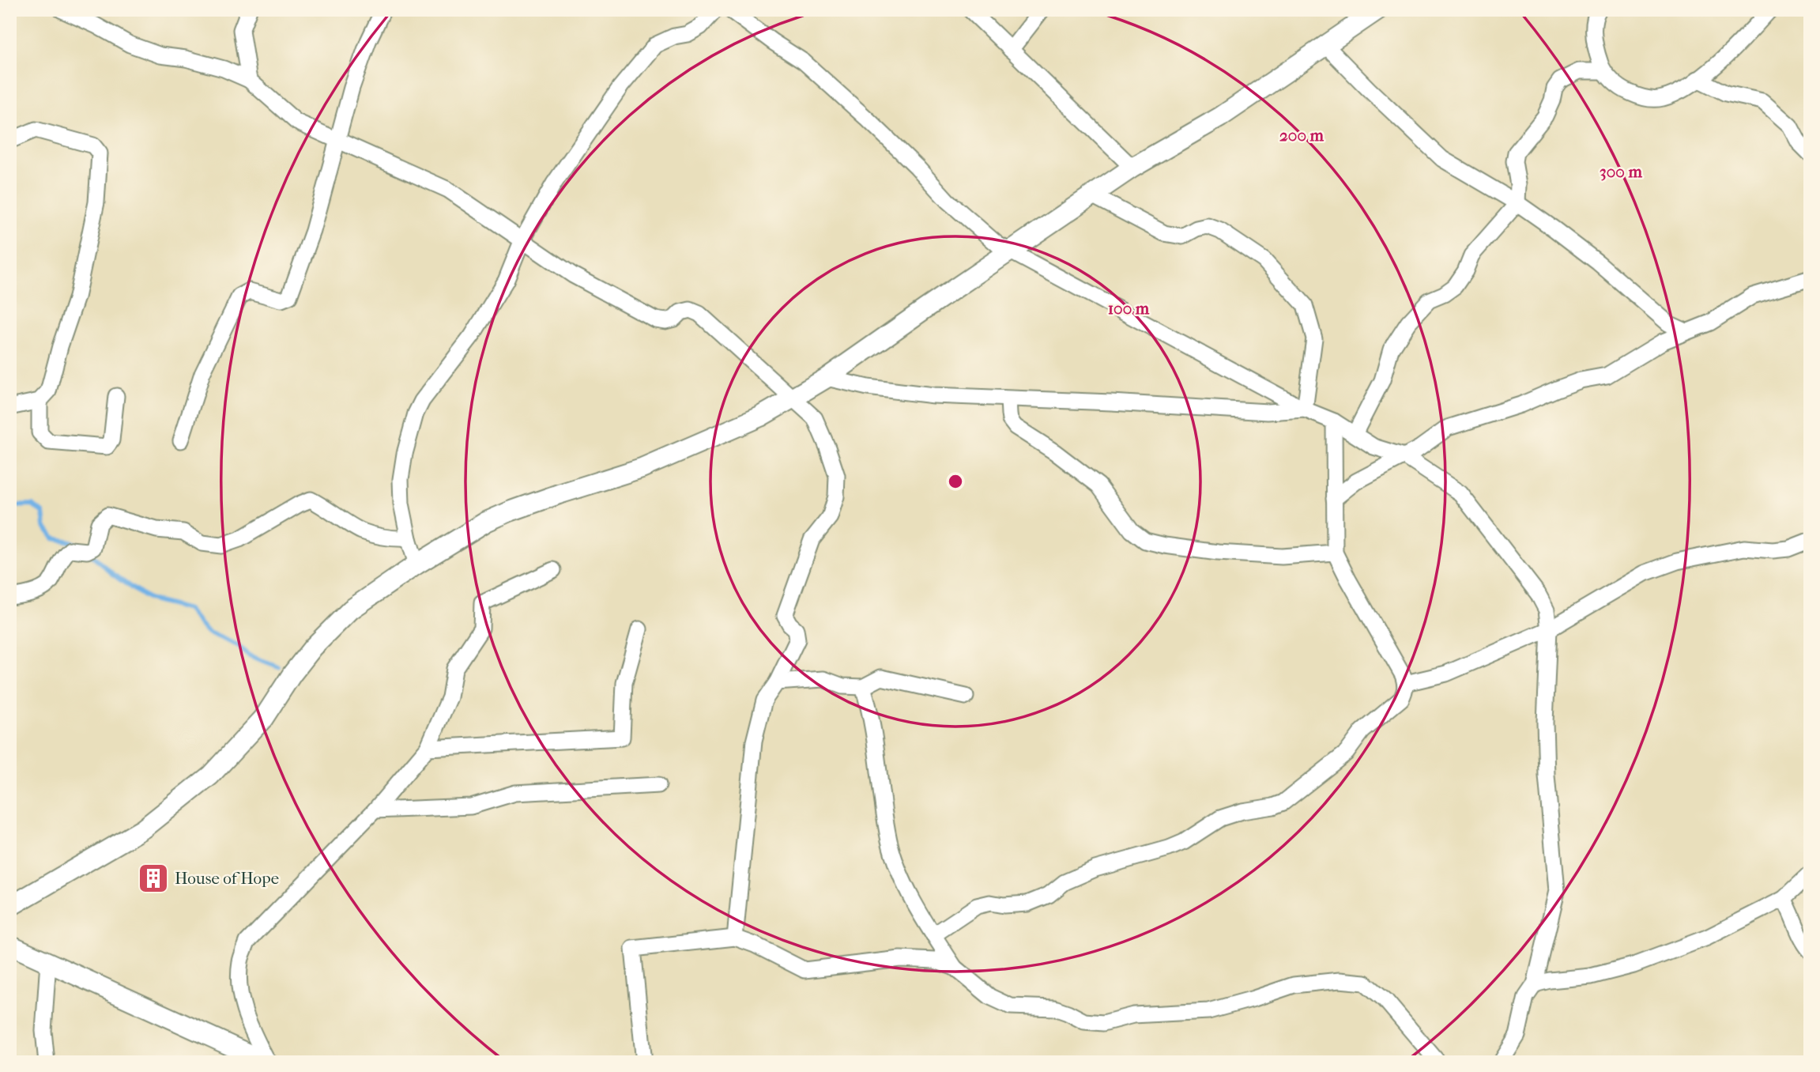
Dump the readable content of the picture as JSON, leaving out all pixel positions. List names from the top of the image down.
{
  "places": {
    "building": ["House of Hope"]
  },
  "rings": ["200 m", "300 m", "100 m"]
}
